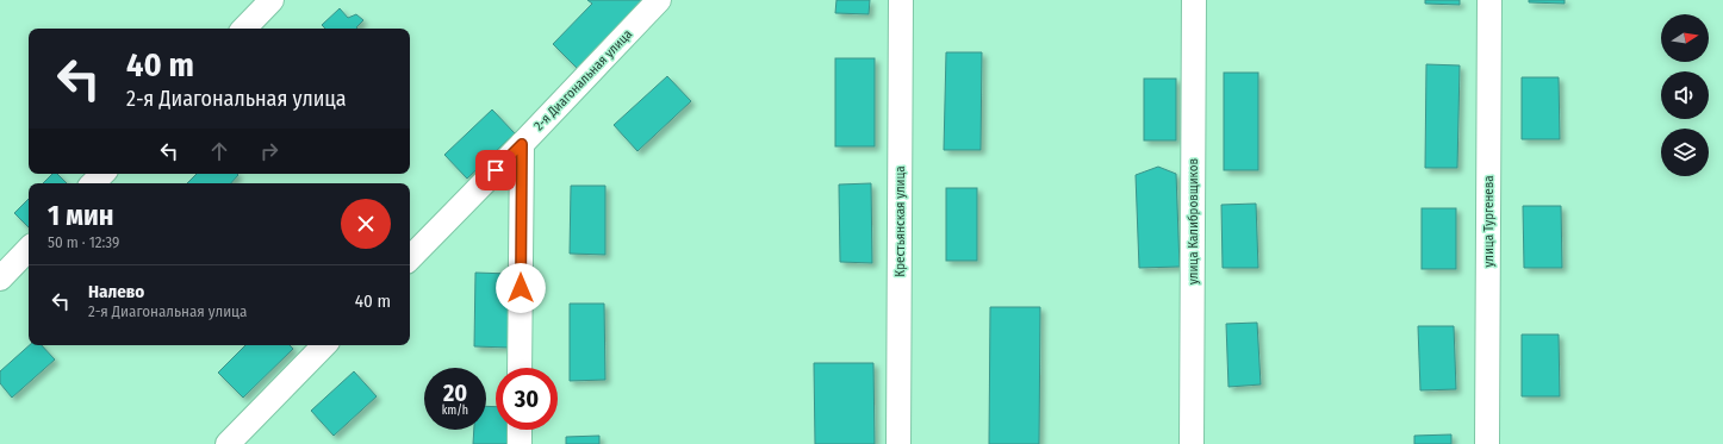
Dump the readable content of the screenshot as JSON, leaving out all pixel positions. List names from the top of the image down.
{
  "streets": {
    "street": [
      "2-я Диагональная улица",
      "Крестьянская улица",
      "улица Калибровщиков",
      "улица Тургенева"
    ]
  },
  "north": "right",
  "page": {
    "turn": ["40 m", "2-я Диагональная улица"],
    "heading": ["1 мин", "50 m · 12:39"],
    "list": [
      {
        "name": "Налево",
        "note": "2-я Диагональная улица",
        "value": "40 m"
      }
    ],
    "speed": "20 km/h",
    "limit": "30"
  }
}
